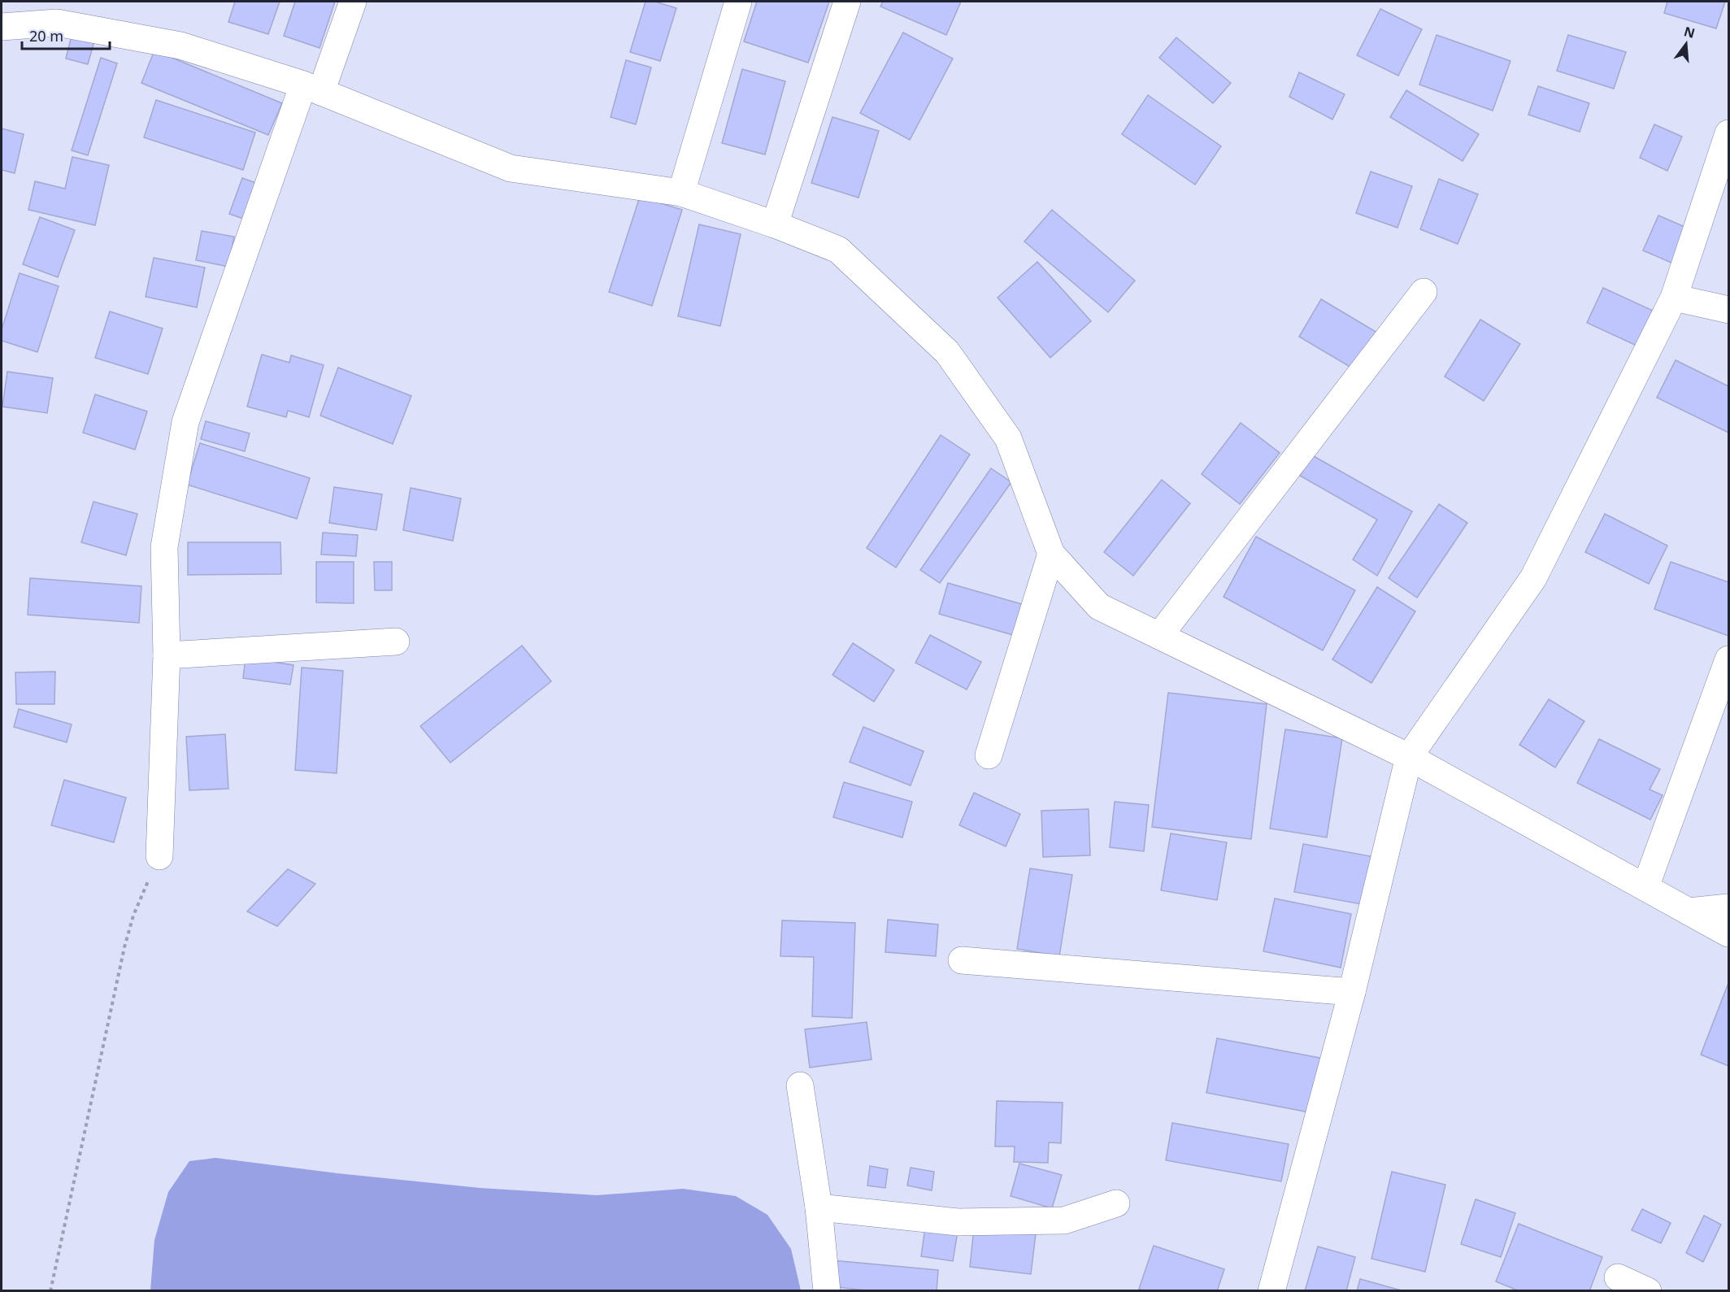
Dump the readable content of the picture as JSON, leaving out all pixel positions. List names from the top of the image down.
{
  "scale_bar": "20 m",
  "north": "top"
}
